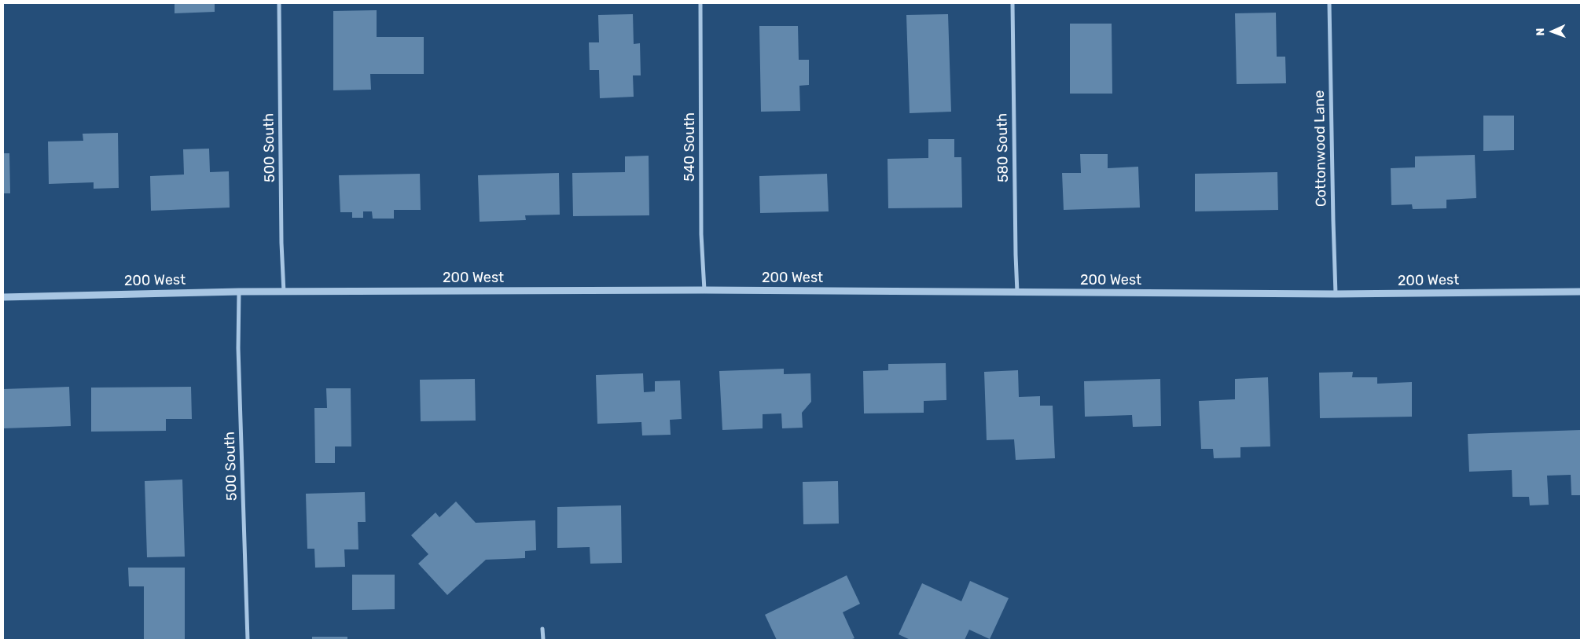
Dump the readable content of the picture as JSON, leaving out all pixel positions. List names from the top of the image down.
{
  "streets": {
    "street": [
      "540 South",
      "500 South",
      "580 South",
      "Cottonwood Lane",
      "200 West"
    ]
  },
  "crossings": [
    ["540 South", "200 West"],
    ["500 South", "200 West"],
    ["580 South", "200 West"],
    ["Cottonwood Lane", "200 West"]
  ],
  "north": "left"
}
